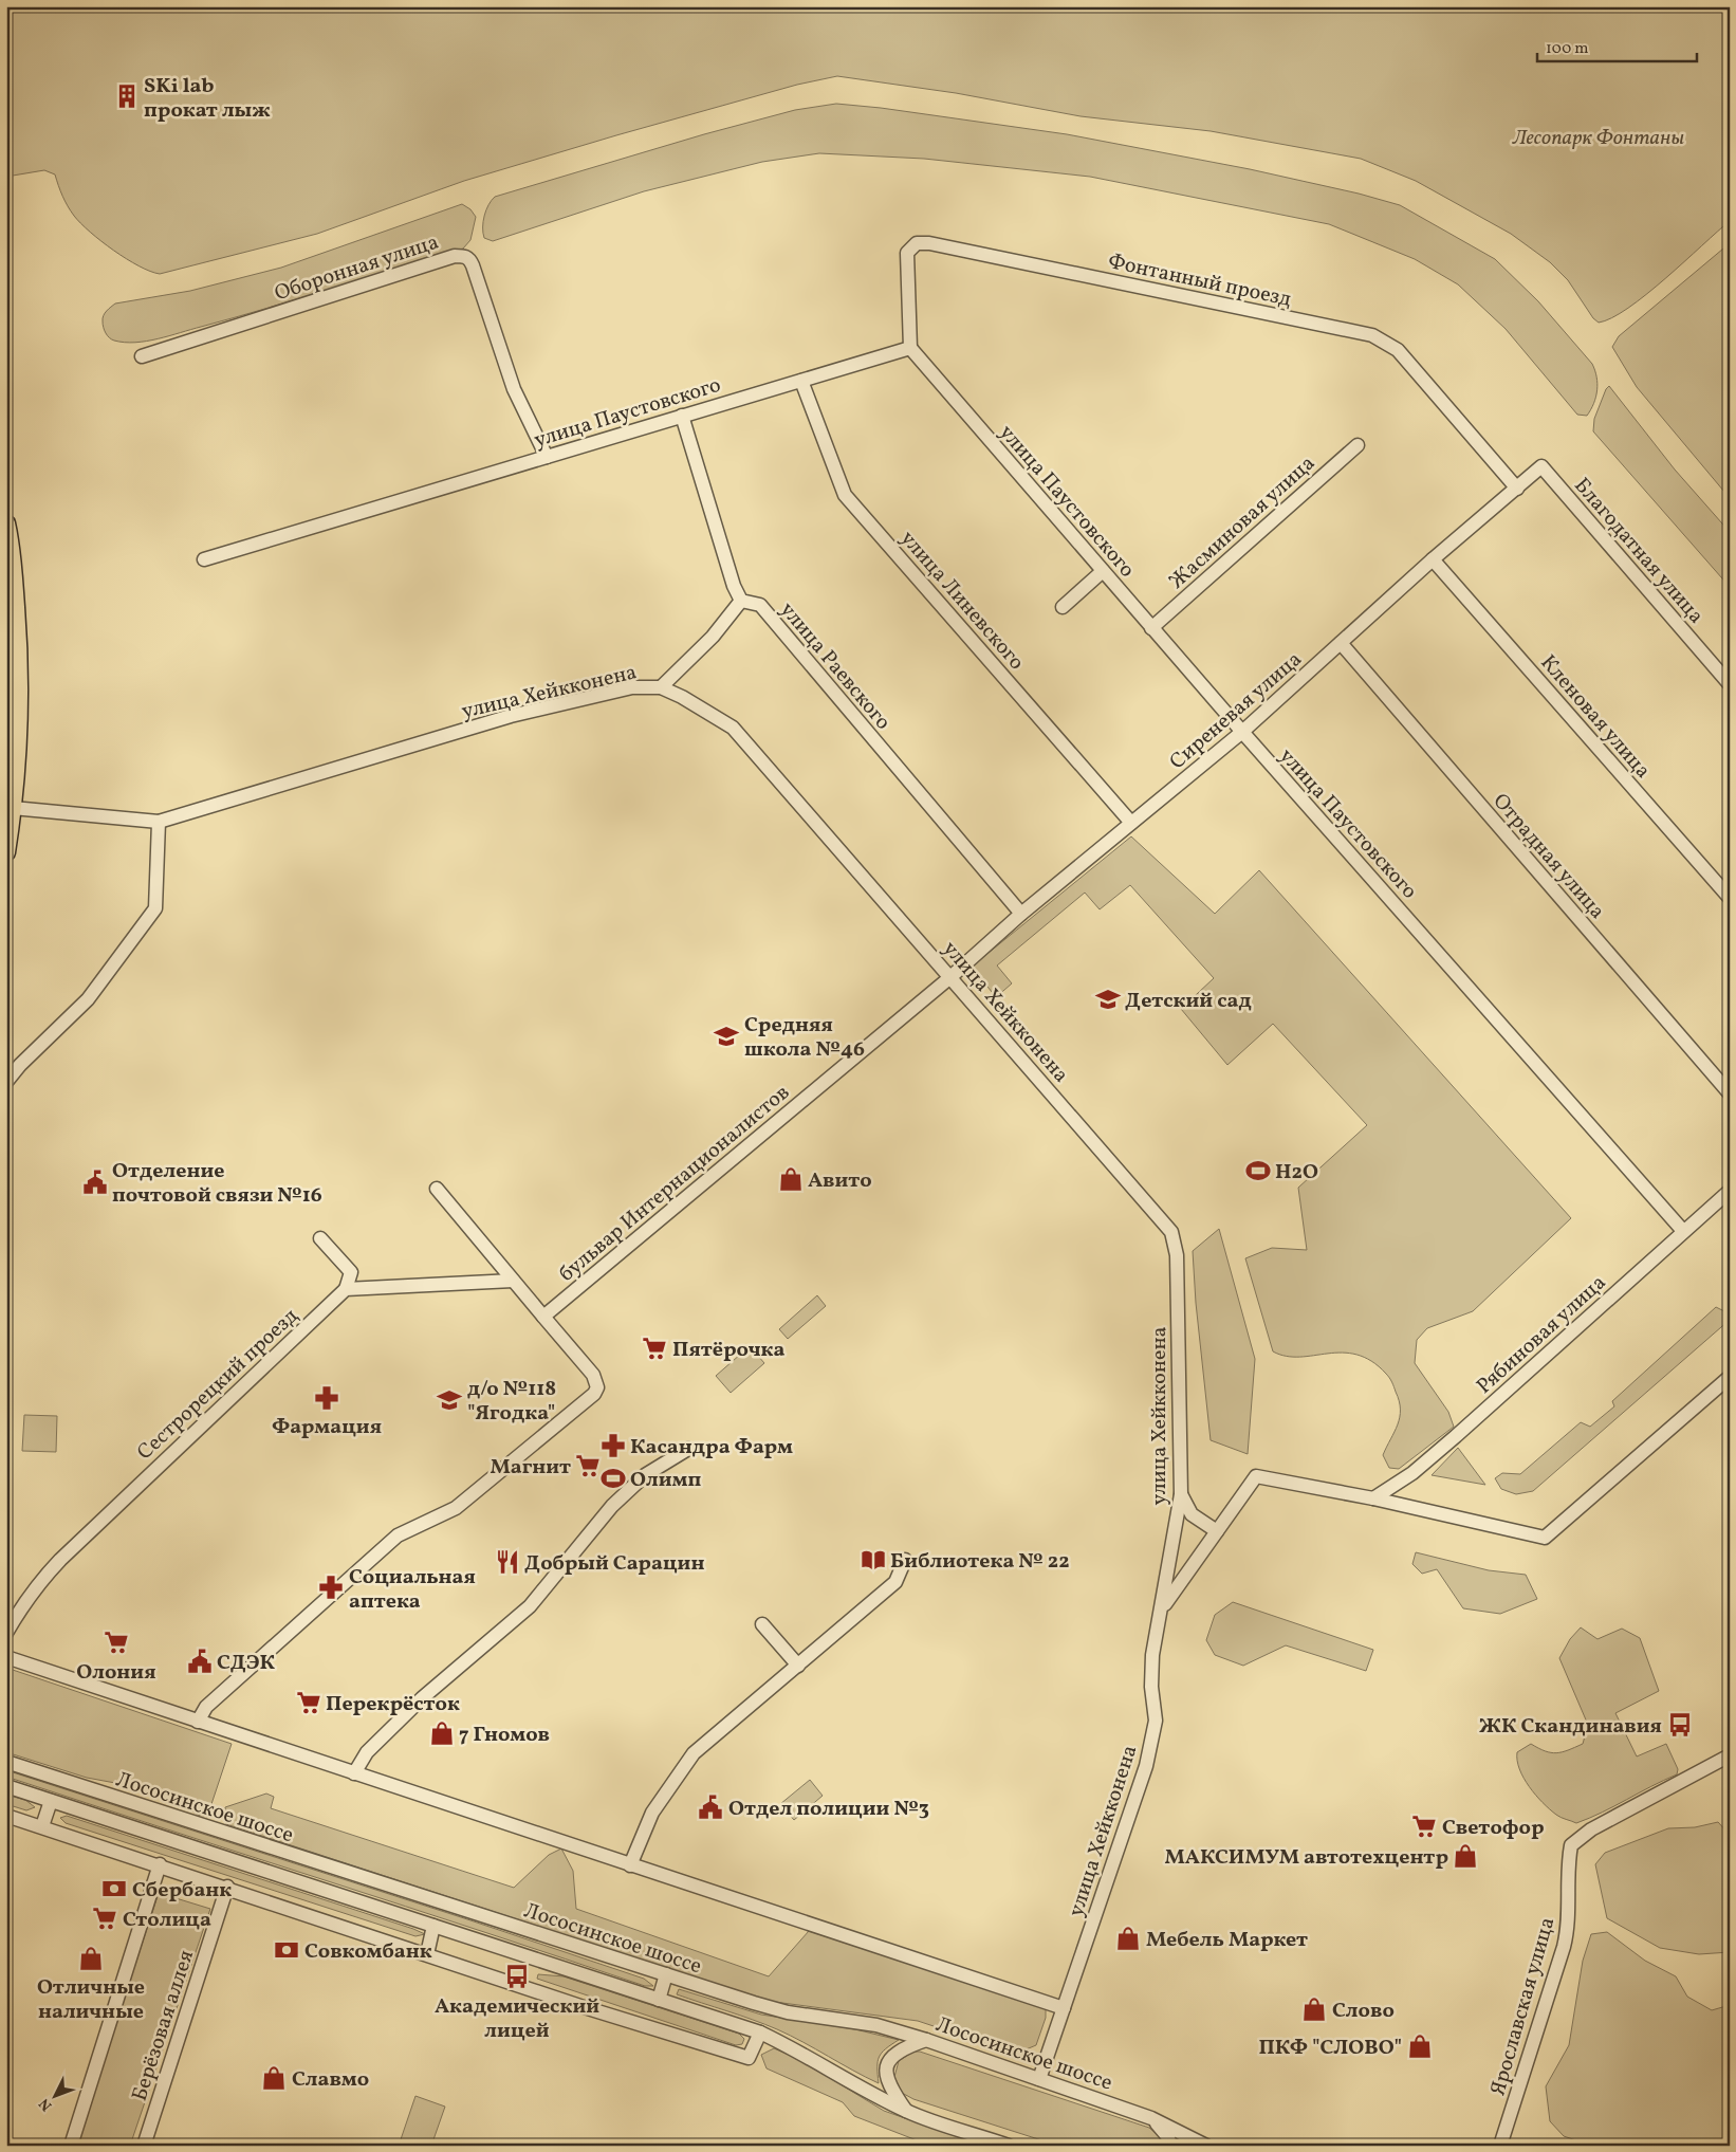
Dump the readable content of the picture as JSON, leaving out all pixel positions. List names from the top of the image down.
{
  "streets": {
    "street": [
      "Оборонная улица",
      "Фонтанный проезд",
      "улица Паустовского",
      "Жасминовая улица",
      "Благодатная улица",
      "улица Линевского",
      "улица Раевского",
      "улица Хейкконена",
      "Сиреневая улица",
      "Кленовая улица",
      "Отрадная улица",
      "бульвар Интернационалистов",
      "Рябиновая улица",
      "Сестрорецкий проезд",
      "Лососинское шоссе",
      "Ярославская улица",
      "Берёзовая аллея"
    ]
  },
  "crossings": [
    ["Оборонная улица", "улица Паустовского"],
    ["Фонтанный проезд", "улица Паустовского"],
    ["Фонтанный проезд", "Сиреневая улица"],
    ["улица Паустовского", "Жасминовая улица"],
    ["улица Паустовского", "улица Линевского"],
    ["улица Паустовского", "Сиреневая улица"],
    ["улица Паустовского", "Рябиновая улица"],
    ["Благодатная улица", "Сиреневая улица"],
    ["улица Линевского", "Сиреневая улица"],
    ["улица Раевского", "Сиреневая улица"],
    ["улица Хейкконена", "Сиреневая улица"],
    ["улица Хейкконена", "бульвар Интернационалистов"],
    ["улица Хейкконена", "Лососинское шоссе"],
    ["Сиреневая улица", "Кленовая улица"],
    ["Сиреневая улица", "Отрадная улица"],
    ["Сиреневая улица", "бульвар Интернационалистов"]
  ],
  "parks": ["Лесопарк Фонтаны"],
  "places": {
    "building": ["SKi lab прокат лыж"],
    "school or university": ["Детский сад", "Средняя школа №46", "д/о №118 \"Ягодка\""],
    "sports": ["H2O", "Олимп"],
    "shop": [
      "Авито",
      "7 Гномов",
      "МАКСИМУМ автотехцентр",
      "Мебель Маркет",
      "Отличные наличные",
      "Слово",
      "ПКФ \"СЛОВО\"",
      "Славмо"
    ],
    "public building": ["Отделение почтовой связи №16", "СДЭК", "Отдел полиции №3"],
    "supermarket": [
      "Пятёрочка",
      "Магнит",
      "Олония",
      "Перекрёсток",
      "Светофор",
      "Столица"
    ],
    "pharmacy": ["Фармация", "Касандра Фарм", "Социальная аптека"],
    "library": ["Библиотека № 22"],
    "restaurant": ["Добрый Сарацин"],
    "bus stop": ["ЖК Скандинавия", "Академический лицей"],
    "bank": ["Сбербанк", "Совкомбанк"]
  },
  "scale_bar": "100 m",
  "north": "bottom left"
}
